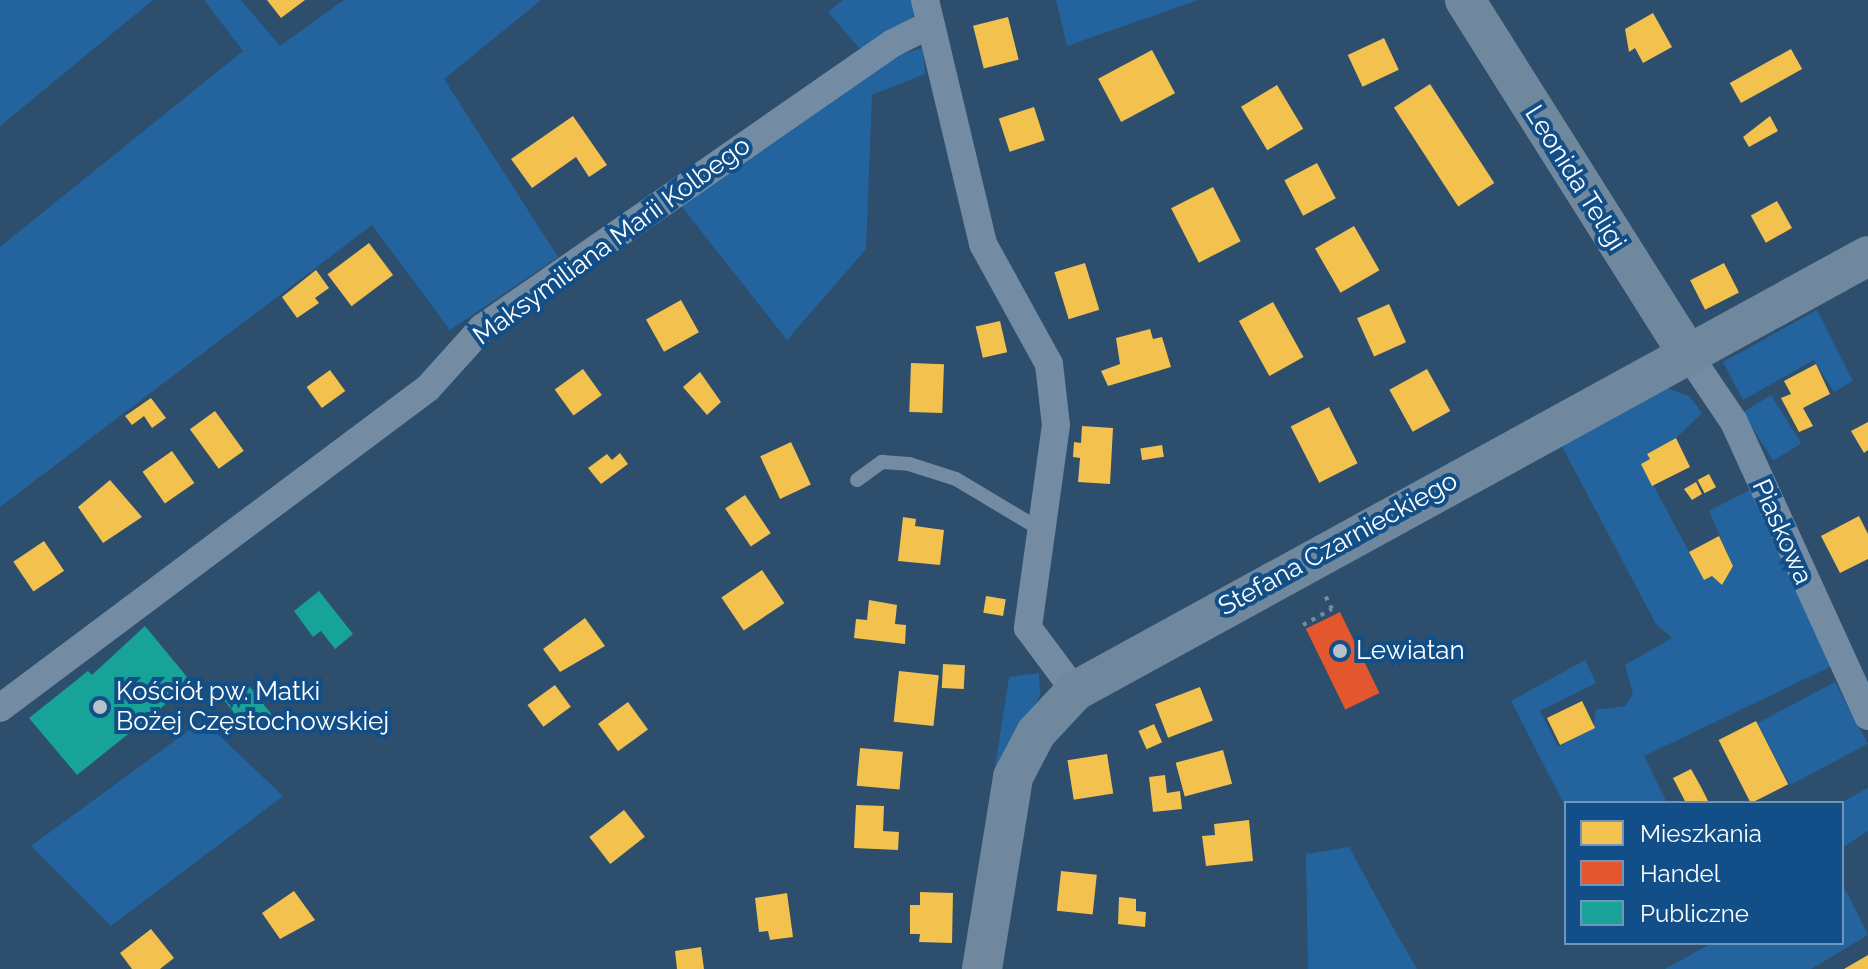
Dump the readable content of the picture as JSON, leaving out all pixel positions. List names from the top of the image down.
{
  "streets": {
    "street": [
      "Leonida Teligi",
      "Maksymiliana Marii Kolbego",
      "Piaskowa",
      "Stefana Czarnieckiego"
    ]
  },
  "crossings": [
    ["Leonida Teligi", "Piaskowa"],
    ["Leonida Teligi", "Stefana Czarnieckiego"],
    ["Piaskowa", "Stefana Czarnieckiego"]
  ],
  "places": ["Lewiatan", "Kościół pw. Matki Bożej Częstochowskiej"],
  "legend": ["Mieszkania", "Handel", "Publiczne"]
}
